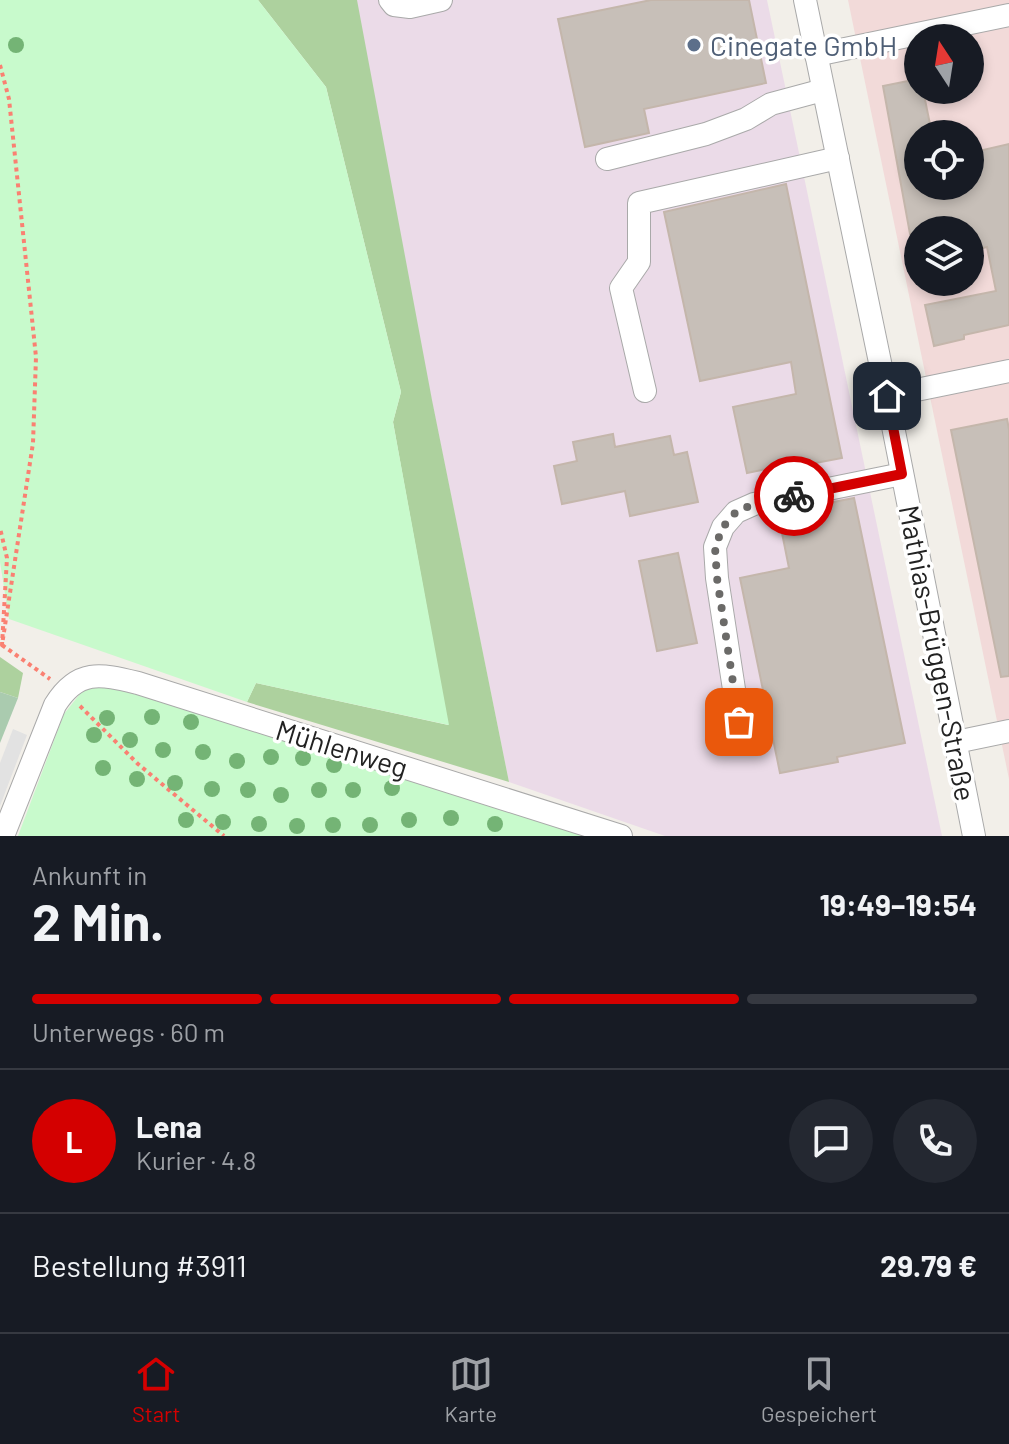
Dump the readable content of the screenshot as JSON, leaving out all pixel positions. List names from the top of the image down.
{
  "streets": {
    "street": ["Mathias-Brüggen-Straße", "Mühlenweg"]
  },
  "places": ["Cinegate GmbH"],
  "north": "top",
  "page": {
    "heading": ["2 Min.", "Ankunft in", "19:49–19:54"],
    "panel": [
      "Lena",
      "Kurier · 4.8",
      "Bestellung #3911",
      "29.79 €"
    ],
    "bar": "Unterwegs · 60 m",
    "round": "L",
    "tabs": ["Start", "Karte", "Gespeichert"]
  }
}
